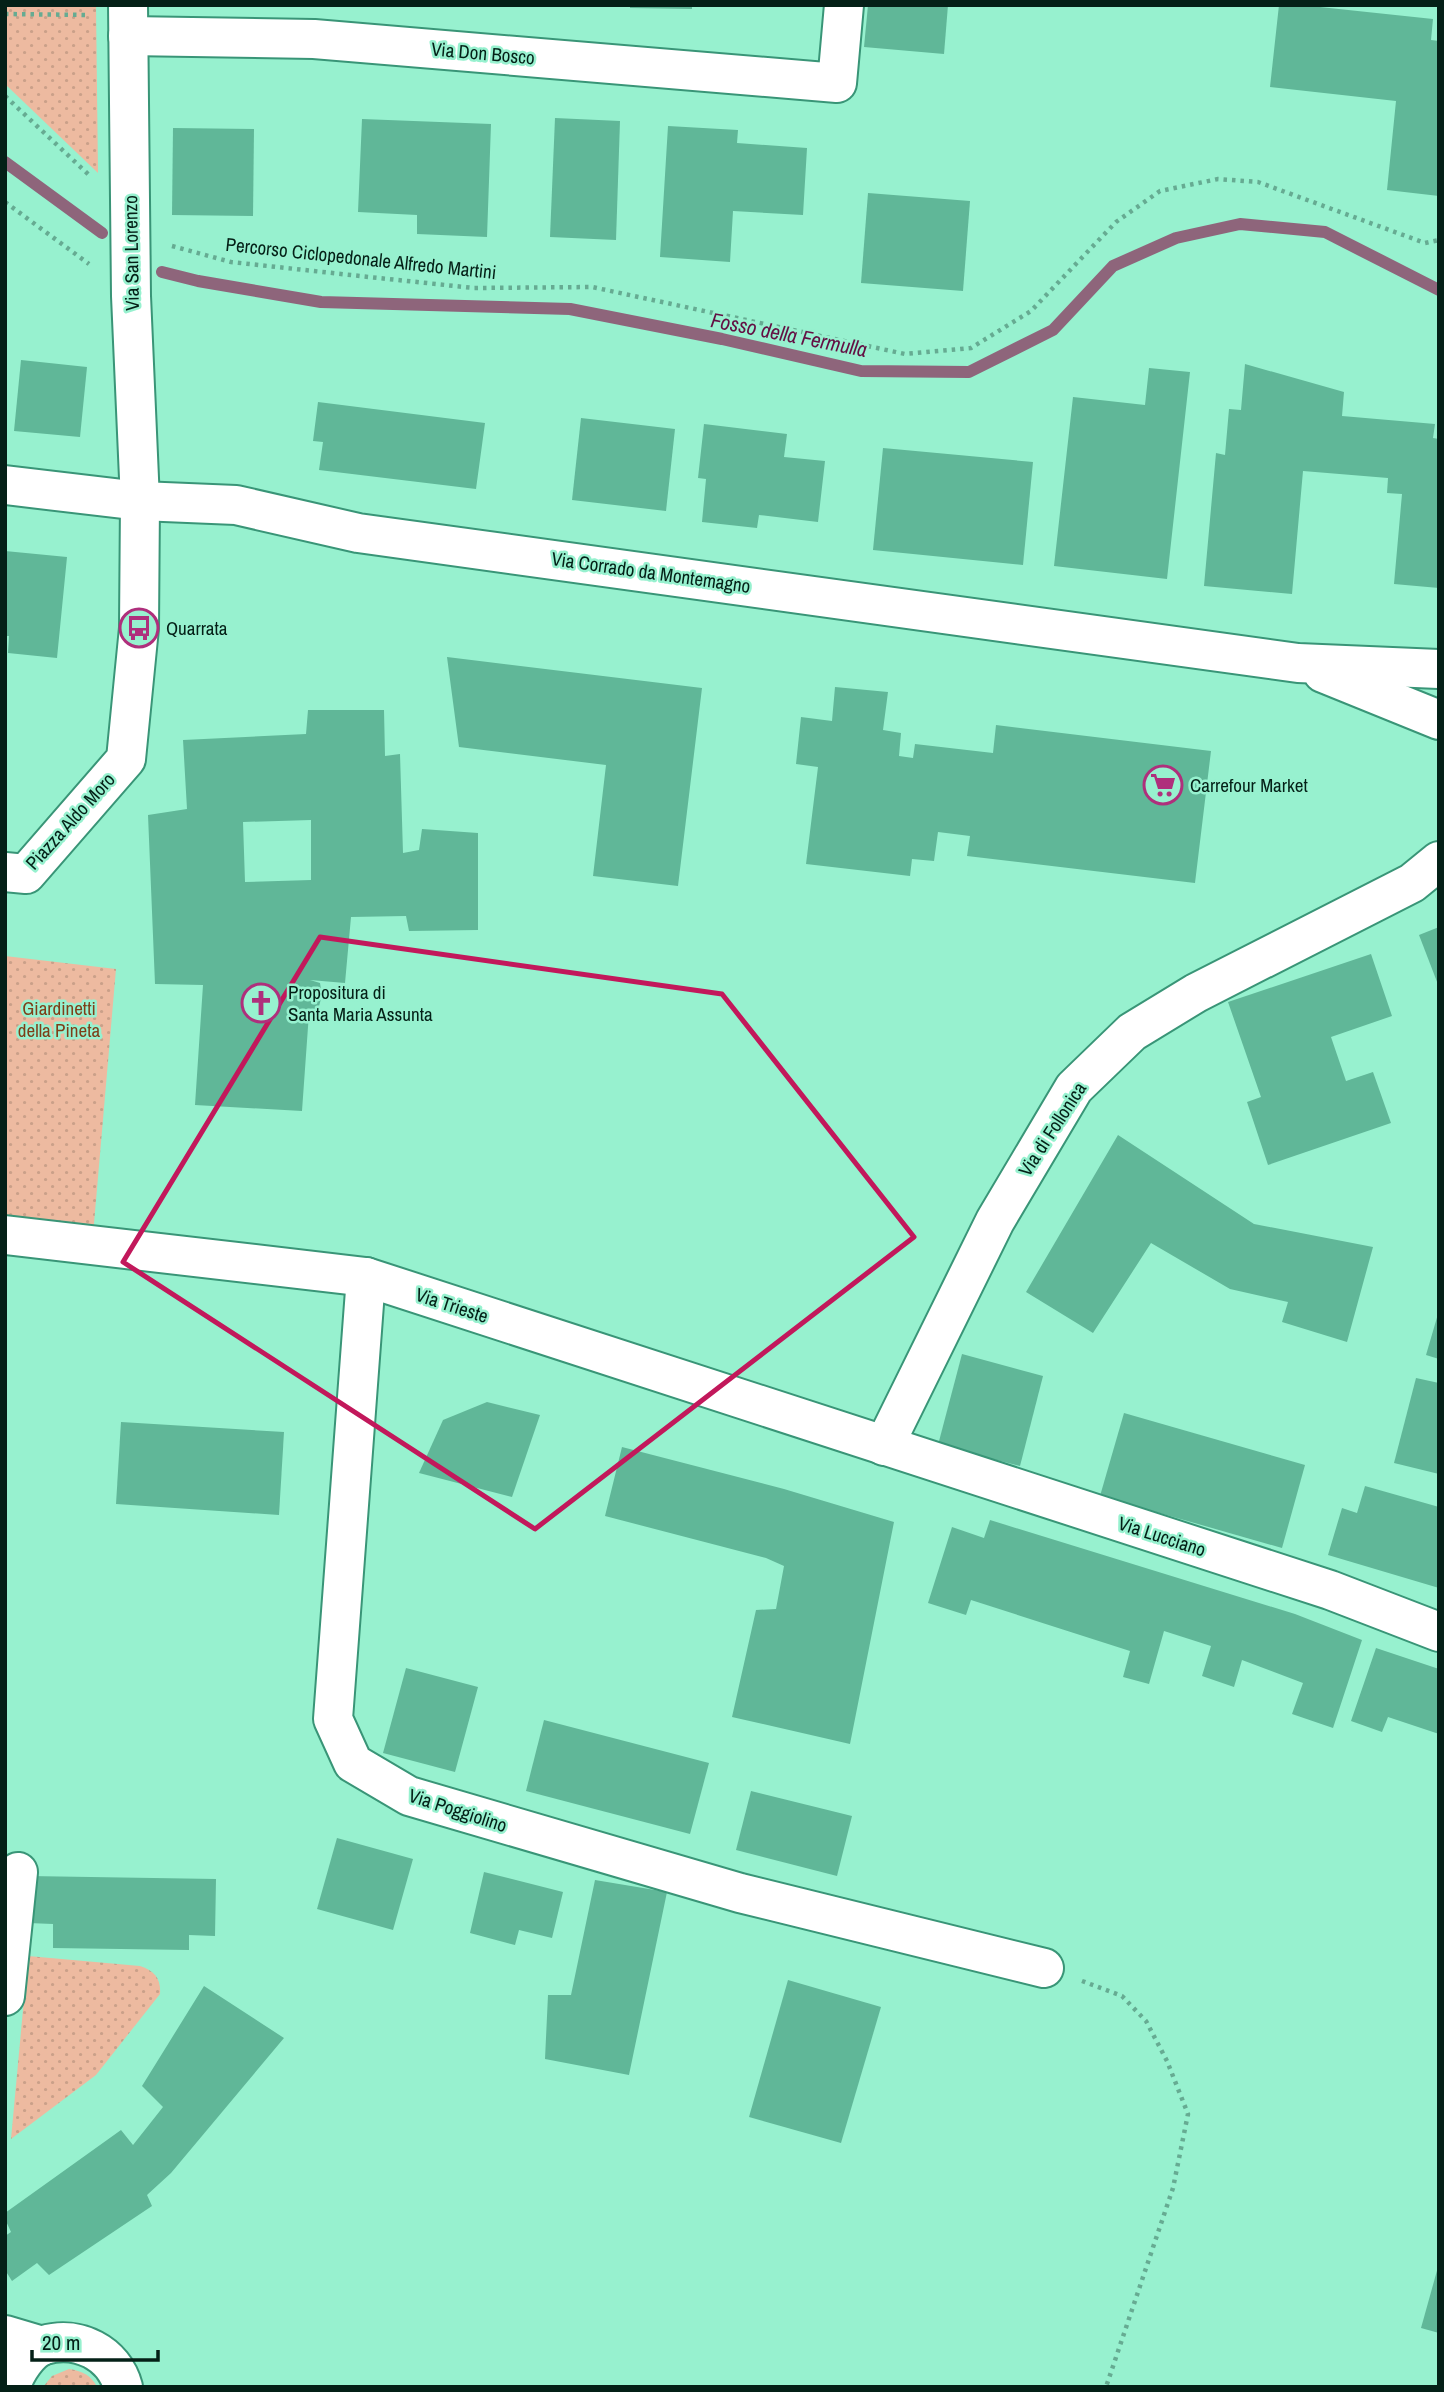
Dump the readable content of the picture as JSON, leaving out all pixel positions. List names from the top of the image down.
{
  "streets": {
    "street": [
      "Via Don Bosco",
      "Via San Lorenzo",
      "Via Corrado da Montemagno",
      "Piazza Aldo Moro",
      "Via di Follonica",
      "Via Trieste",
      "Via Lucciano",
      "Via Poggiolino"
    ],
    "path": ["Percorso Ciclopedonale Alfredo Martini"]
  },
  "crossings": [
    ["Via Don Bosco", "Via San Lorenzo"],
    ["Via San Lorenzo", "Percorso Ciclopedonale Alfredo Martini"],
    ["Via San Lorenzo", "Via Corrado da Montemagno"],
    ["Via San Lorenzo", "Piazza Aldo Moro"],
    ["Via Corrado da Montemagno", "Piazza Aldo Moro"],
    ["Via di Follonica", "Via Trieste"],
    ["Via di Follonica", "Via Lucciano"],
    ["Via Trieste", "Via Lucciano"],
    ["Via Trieste", "Via Poggiolino"]
  ],
  "water": ["Fosso della Fermulla"],
  "parks": ["Giardinetti della Pineta"],
  "places": {
    "bus stop": ["Quarrata"],
    "supermarket": ["Carrefour Market"],
    "church": ["Propositura di Santa Maria Assunta"]
  },
  "scale_bar": "20 m"
}
